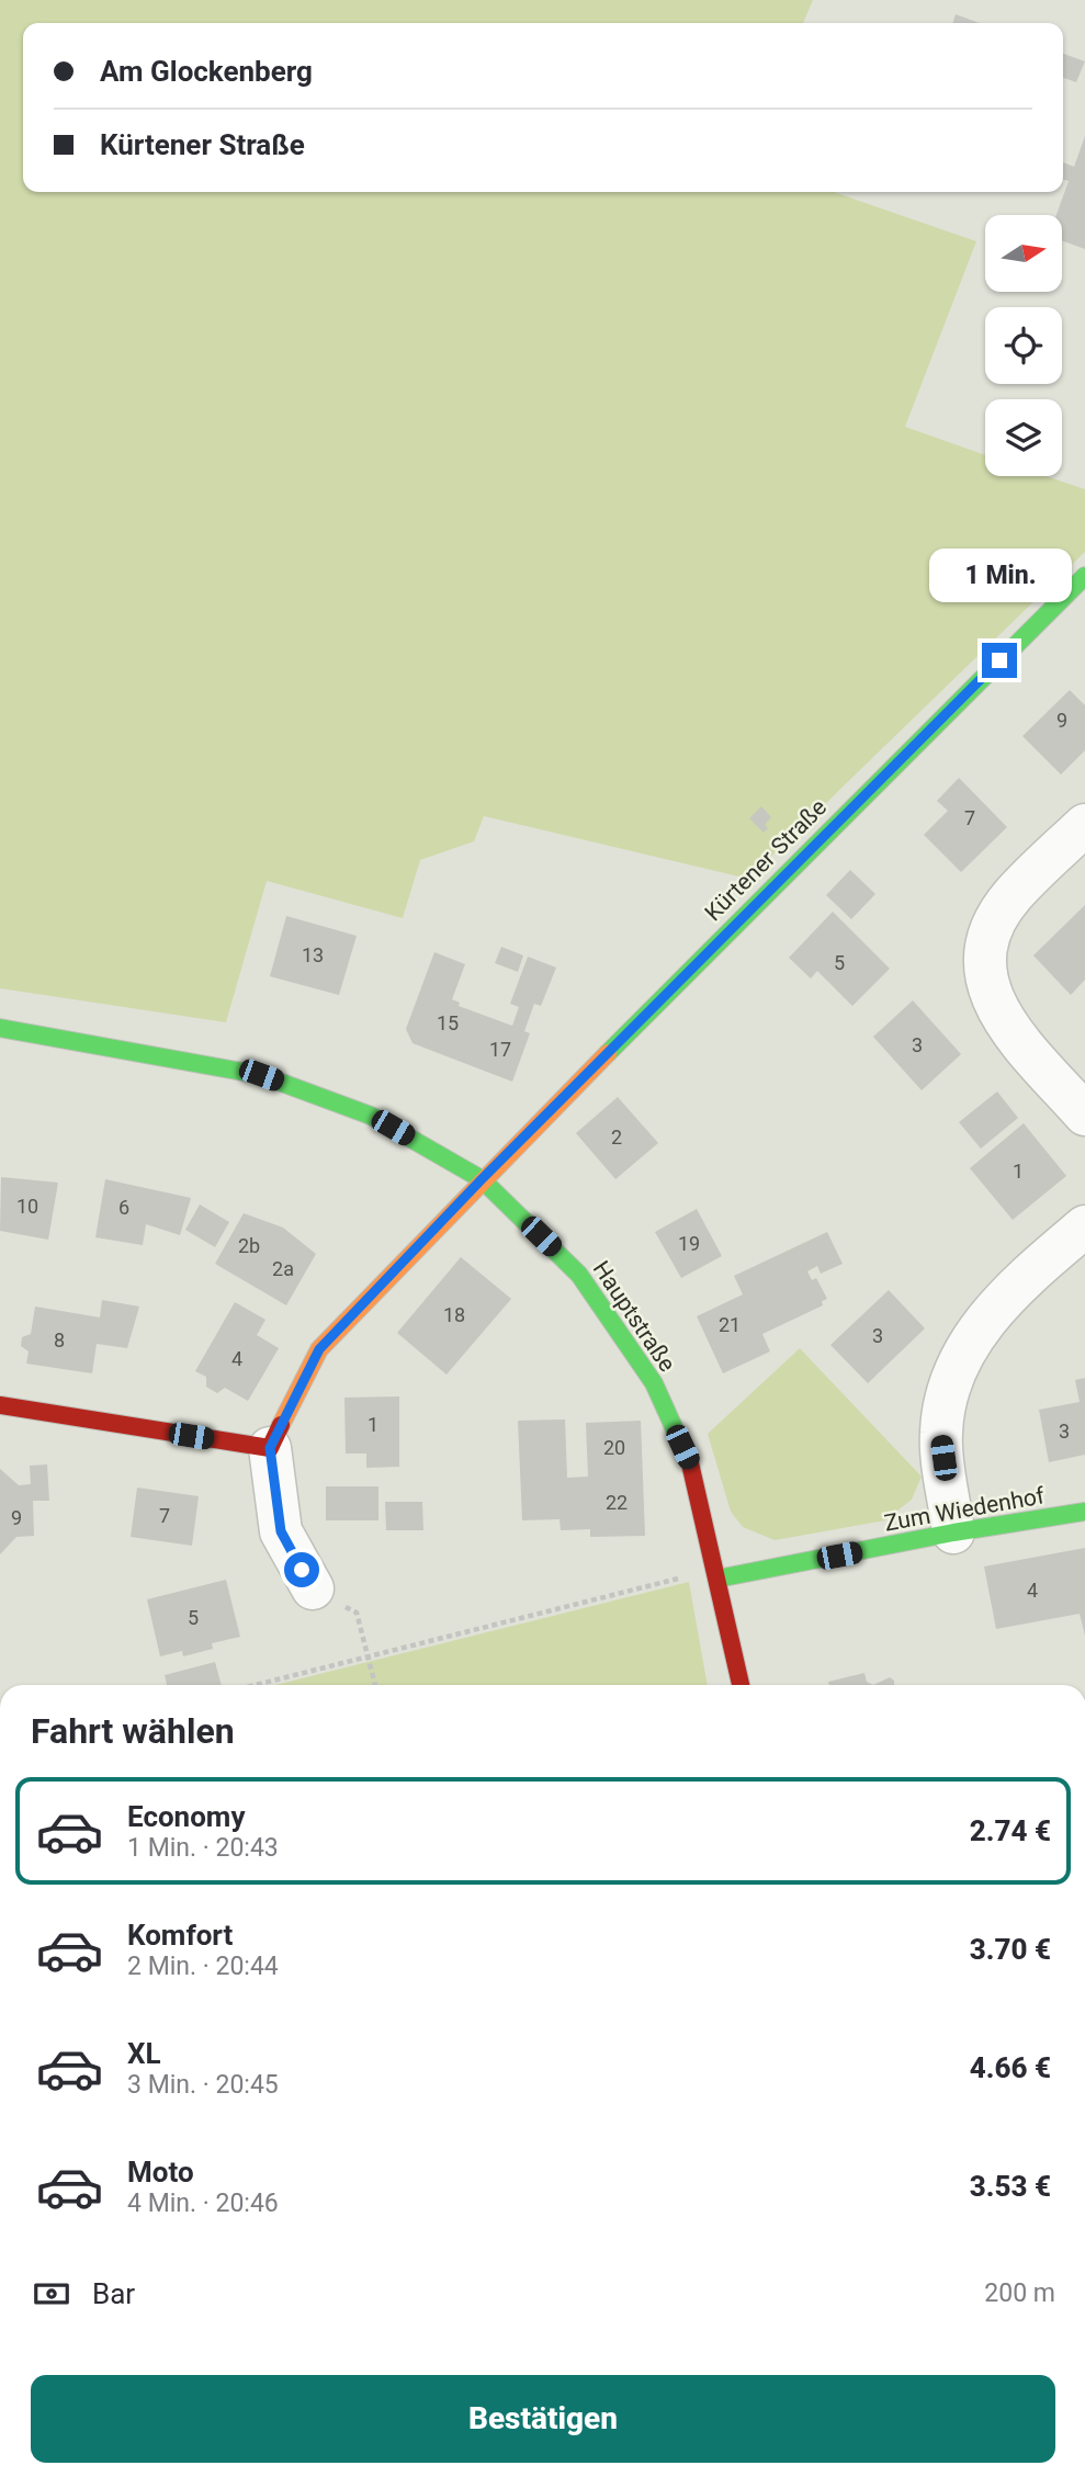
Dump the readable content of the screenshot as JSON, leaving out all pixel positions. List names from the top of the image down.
{
  "streets": {
    "street": ["Kürtener Straße", "Hauptstraße", "Zum Wiedenhof"]
  },
  "crossings": [
    ["Kürtener Straße", "Hauptstraße"],
    ["Hauptstraße", "Zum Wiedenhof"]
  ],
  "house_numbers": [
    "9",
    "7",
    "13",
    "5",
    "15",
    "3",
    "17",
    "2",
    "1",
    "10",
    "6",
    "19",
    "2b",
    "2a",
    "18",
    "21",
    "3",
    "8",
    "4",
    "1",
    "3",
    "20",
    "22",
    "7",
    "9",
    "4",
    "5"
  ],
  "north": "right",
  "page": {
    "banner": ["Am Glockenberg", "Kürtener Straße"],
    "bubble": "1 Min.",
    "heading": "Fahrt wählen",
    "list": [
      {
        "name": "Economy",
        "note": "1 Min. · 20:43",
        "value": "2.74 €"
      },
      {
        "name": "Komfort",
        "note": "2 Min. · 20:44",
        "value": "3.70 €"
      },
      {
        "name": "XL",
        "note": "3 Min. · 20:45",
        "value": "4.66 €"
      },
      {
        "name": "Moto",
        "note": "4 Min. · 20:46",
        "value": "3.53 €"
      }
    ],
    "pay": ["Bar", "200 m"],
    "buttons": "Bestätigen"
  }
}
